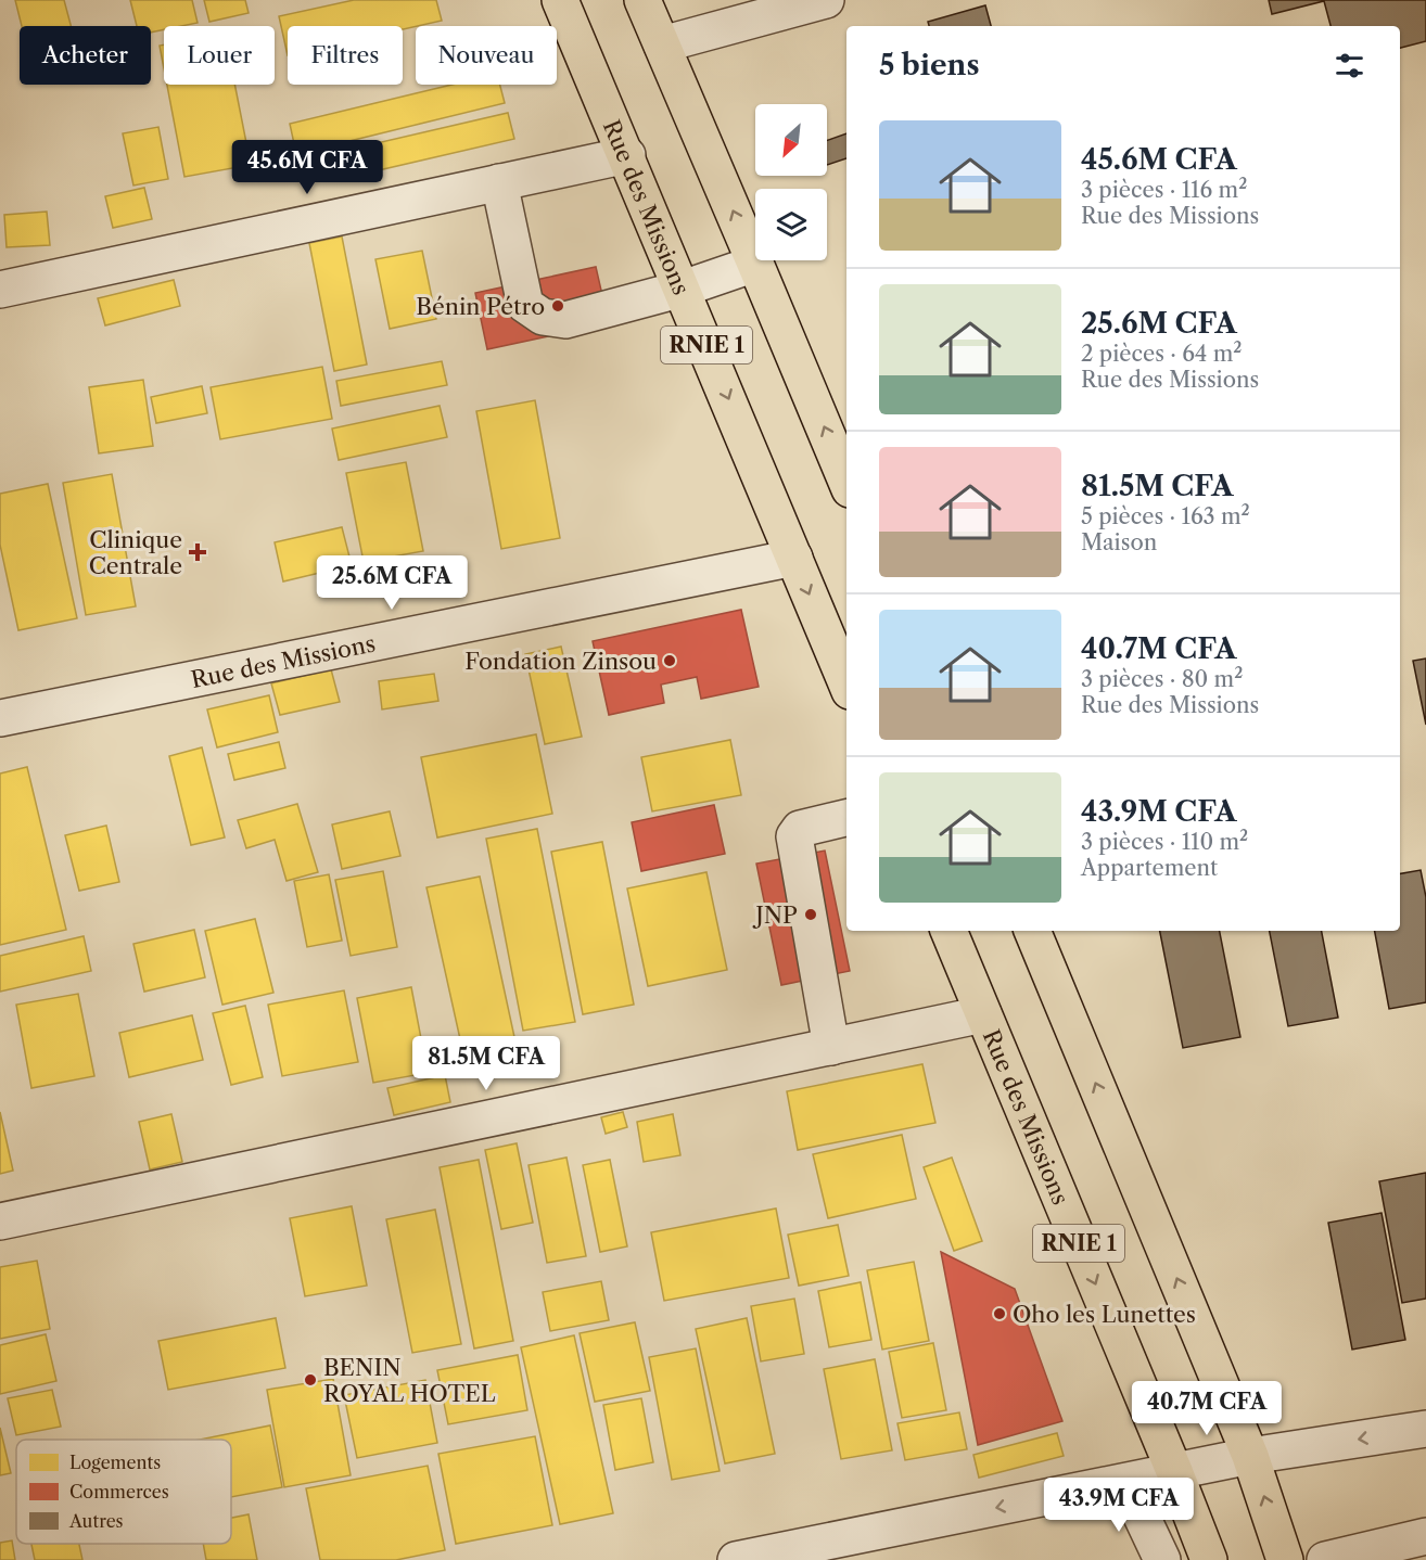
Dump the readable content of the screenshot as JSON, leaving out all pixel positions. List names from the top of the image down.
{
  "streets": {
    "highway": ["Rue des Missions", "RNIE 1"]
  },
  "places": {
    "other": [
      "Bénin Pétro",
      "Fondation Zinsou",
      "JNP",
      "Oho les Lunettes",
      "BENIN ROYAL HOTEL"
    ],
    "health": ["Clinique Centrale"]
  },
  "legend": ["Logements", "Commerces", "Autres"],
  "north": "bottom left",
  "page": {
    "chip": [
      "Acheter",
      "Louer",
      "Filtres",
      "Nouveau"
    ],
    "heading": "5 biens",
    "list": [
      {
        "name": "45.6M CFA",
        "note": "3 pièces · 116 m² · Rue des Missions"
      },
      {
        "name": "25.6M CFA",
        "note": "2 pièces · 64 m² · Rue des Missions"
      },
      {
        "name": "81.5M CFA",
        "note": "5 pièces · 163 m² · Maison"
      },
      {
        "name": "40.7M CFA",
        "note": "3 pièces · 80 m² · Rue des Missions"
      },
      {
        "name": "43.9M CFA",
        "note": "3 pièces · 110 m² · Appartement"
      }
    ],
    "price": [
      "45.6M CFA",
      "25.6M CFA",
      "81.5M CFA",
      "40.7M CFA",
      "43.9M CFA"
    ]
  }
}
